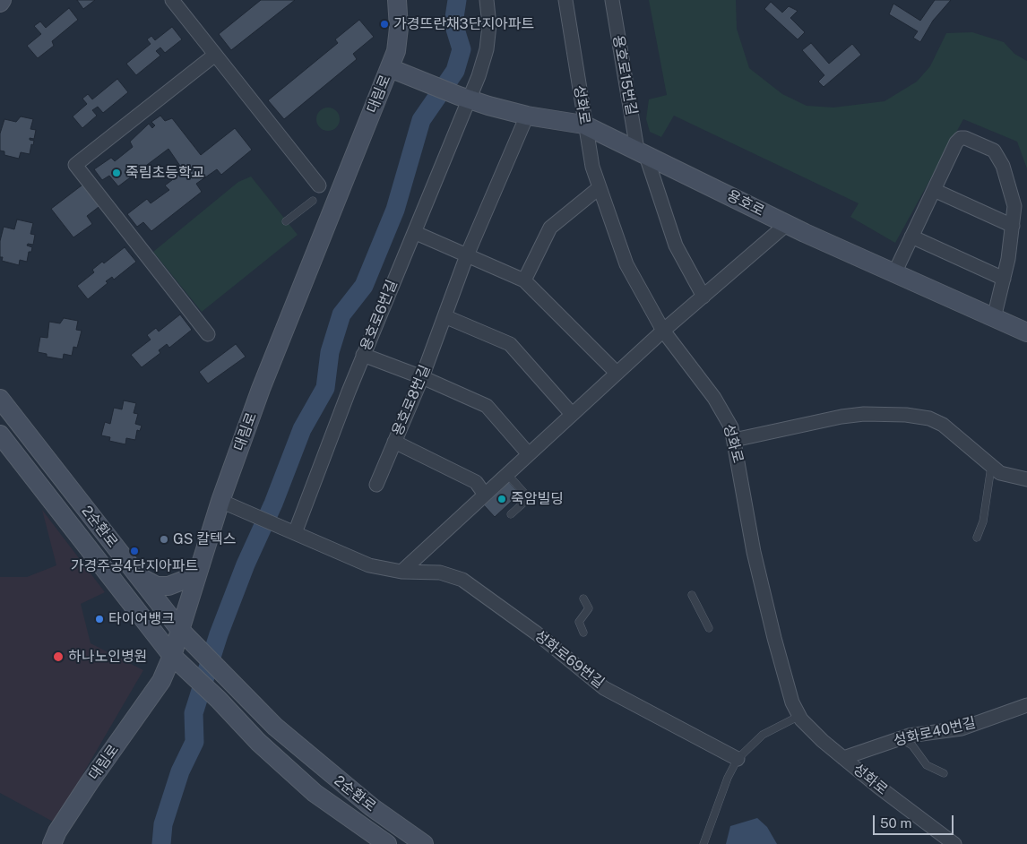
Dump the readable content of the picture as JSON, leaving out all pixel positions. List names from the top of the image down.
{
  "streets": {
    "street": [
      "용호로15번길",
      "대림로",
      "성화로",
      "용호로",
      "용호로6번길",
      "용호로8번길",
      "2순환로",
      "성화로69번길",
      "성화로40번길"
    ]
  },
  "crossings": [
    ["용호로15번길", "용호로"],
    ["대림로", "용호로"],
    ["대림로", "2순환로"],
    ["대림로", "성화로69번길"],
    ["성화로", "용호로"],
    ["성화로", "성화로40번길"],
    ["용호로", "용호로6번길"],
    ["용호로", "용호로8번길"],
    ["용호로6번길", "성화로69번길"]
  ],
  "places": [
    "가경뜨란채3단지아파트",
    "죽림초등학교",
    "죽암빌딩",
    "GS 칼텍스",
    "가경주공4단지아파트",
    "타이어뱅크",
    "하나노인병원"
  ],
  "scale_bar": "50 m"
}
